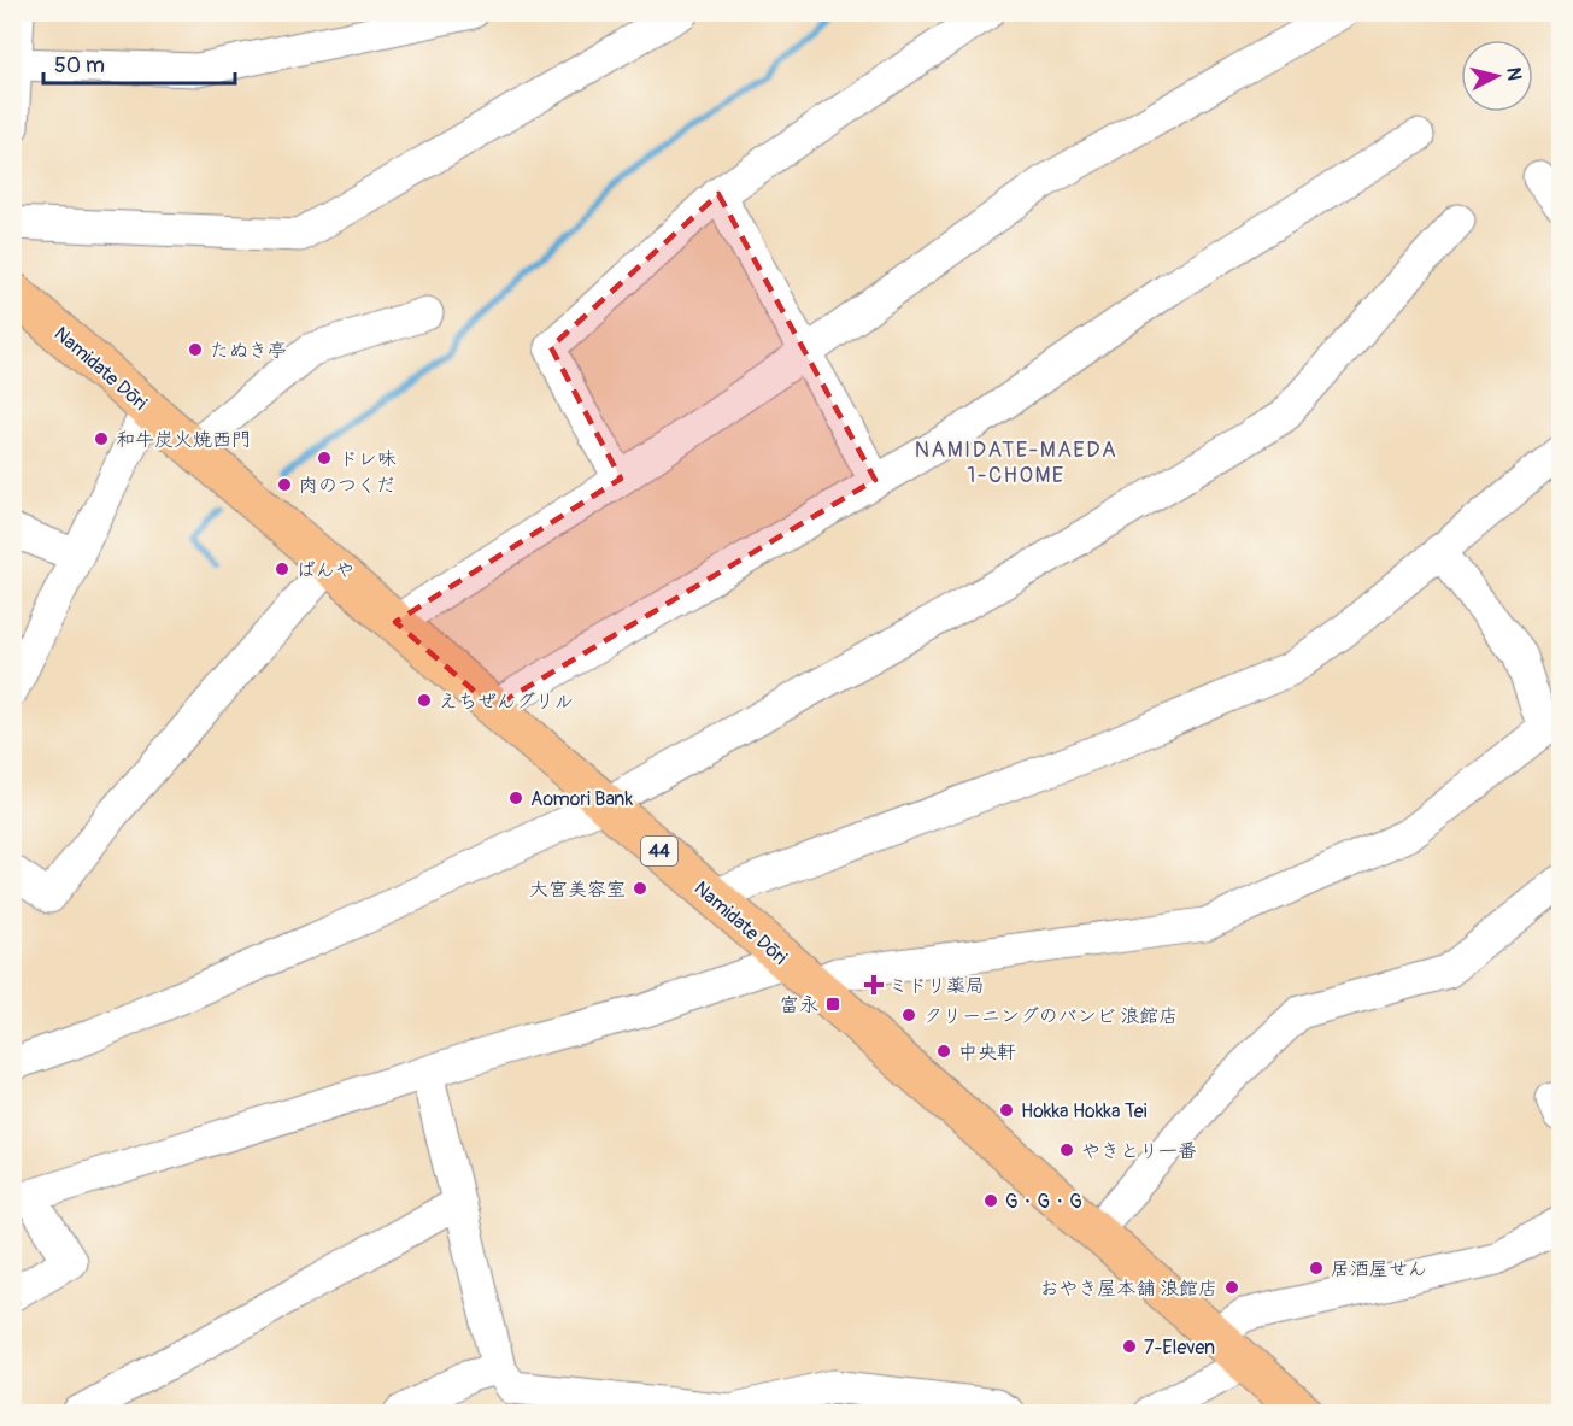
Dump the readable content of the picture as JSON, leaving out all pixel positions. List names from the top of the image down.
{
  "streets": {
    "main road": ["Namidate Dōri", "44"]
  },
  "districts": ["NAMIDATE-MAEDA 1-CHOME"],
  "places": {
    "other": [
      "たぬき亭",
      "和牛炭火焼西門",
      "ドレ味",
      "肉のつくだ",
      "ばんや",
      "えちぜんグリル",
      "Aomori Bank",
      "大宮美容室",
      "クリーニングのバンビ 浪館店",
      "中央軒",
      "Hokka Hokka Tei",
      "やきとり一番",
      "G・G・G",
      "居酒屋せん",
      "おやき屋本舗 浪館店",
      "7-Eleven"
    ],
    "health": ["ミドリ薬局"],
    "transit": ["富永"]
  },
  "scale_bar": "50 m",
  "north": "right"
}
